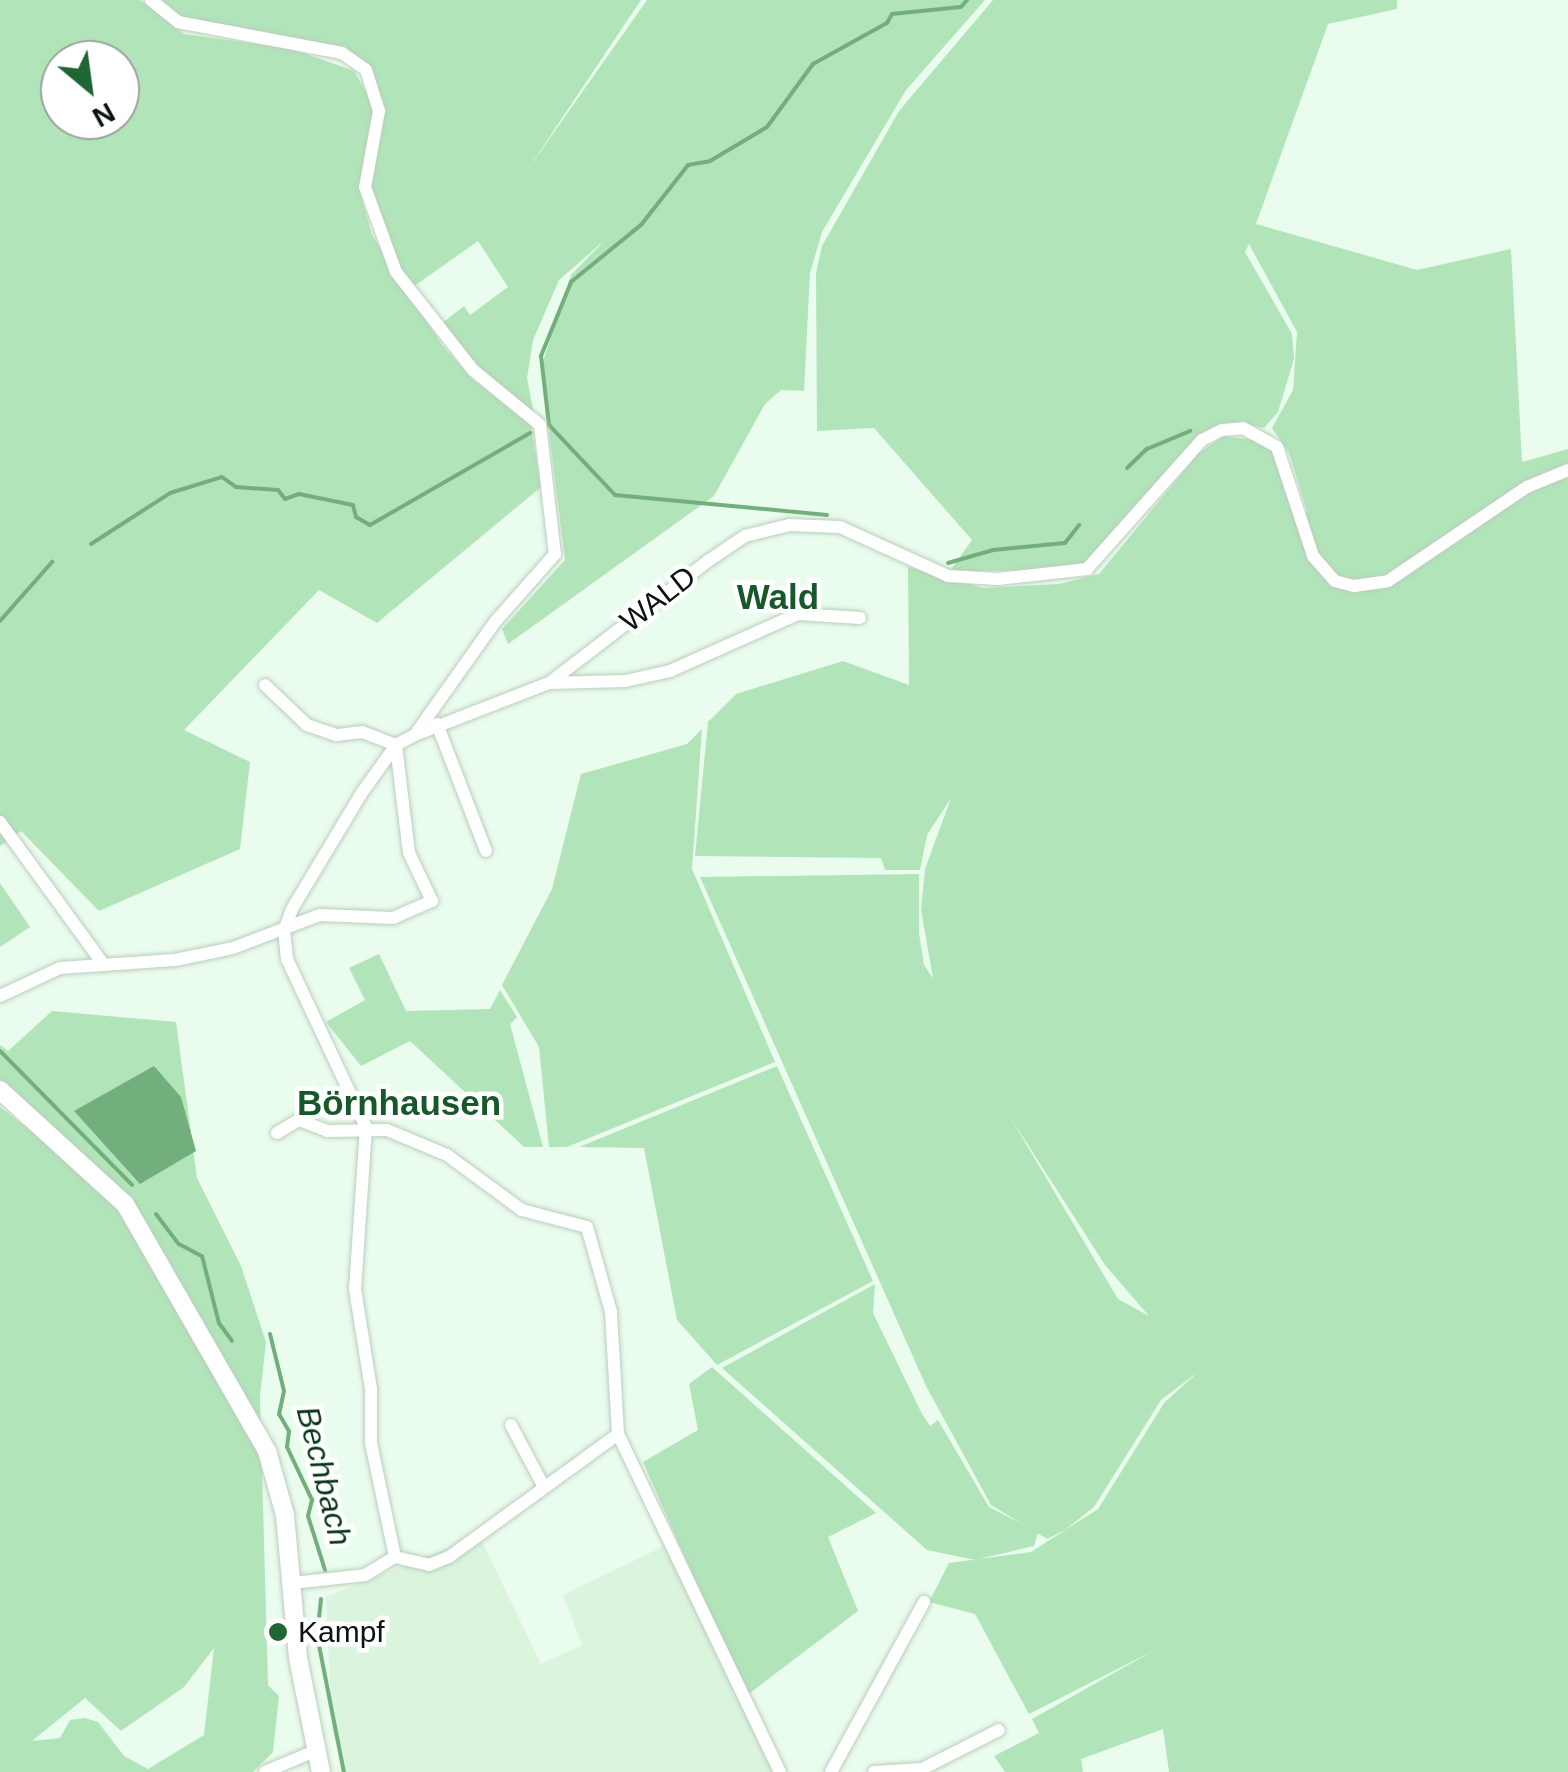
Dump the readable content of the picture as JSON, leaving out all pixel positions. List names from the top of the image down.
{
  "streets": {
    "street": ["WALD"]
  },
  "districts": ["Wald", "Börnhausen"],
  "water": ["Bechbach"],
  "places": ["Kampf"],
  "north": "bottom right"
}
